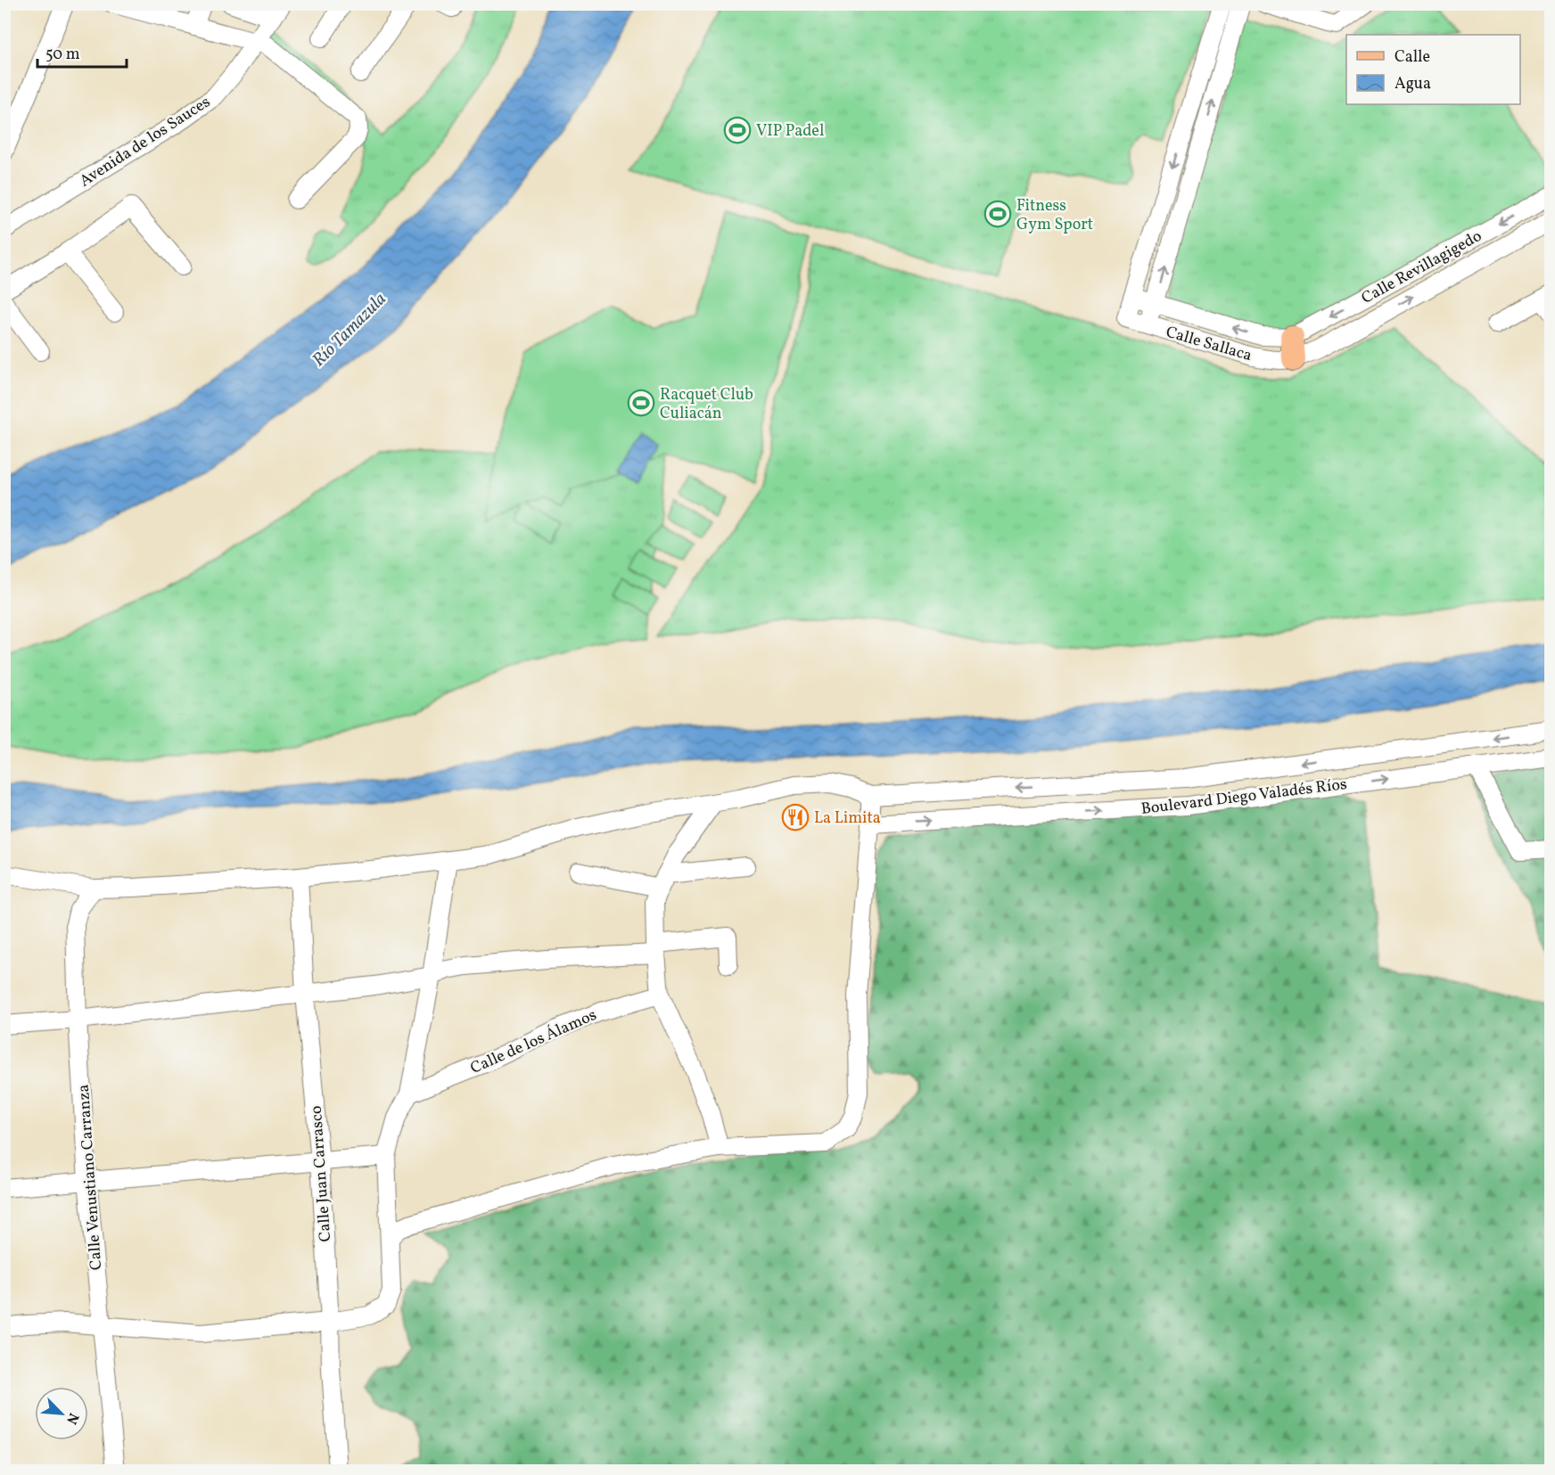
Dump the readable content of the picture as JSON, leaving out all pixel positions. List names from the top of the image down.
{
  "streets": {
    "street": [
      "Avenida de los Sauces",
      "Calle Revillagigedo",
      "Calle Sallaca",
      "Boulevard Diego Valadés Ríos",
      "Calle de los Álamos",
      "Calle Juan Carrasco",
      "Calle Venustiano Carranza"
    ]
  },
  "crossings": [
    ["Calle Revillagigedo", "Calle Sallaca"]
  ],
  "water": ["Río Tamazula"],
  "places": {
    "sports": ["VIP Padel", "Fitness Gym Sport", "Racquet Club Culiacán"],
    "restaurant": ["La Limita"]
  },
  "legend": ["Calle", "Agua"],
  "scale_bar": "50 m",
  "north": "bottom right"
}
